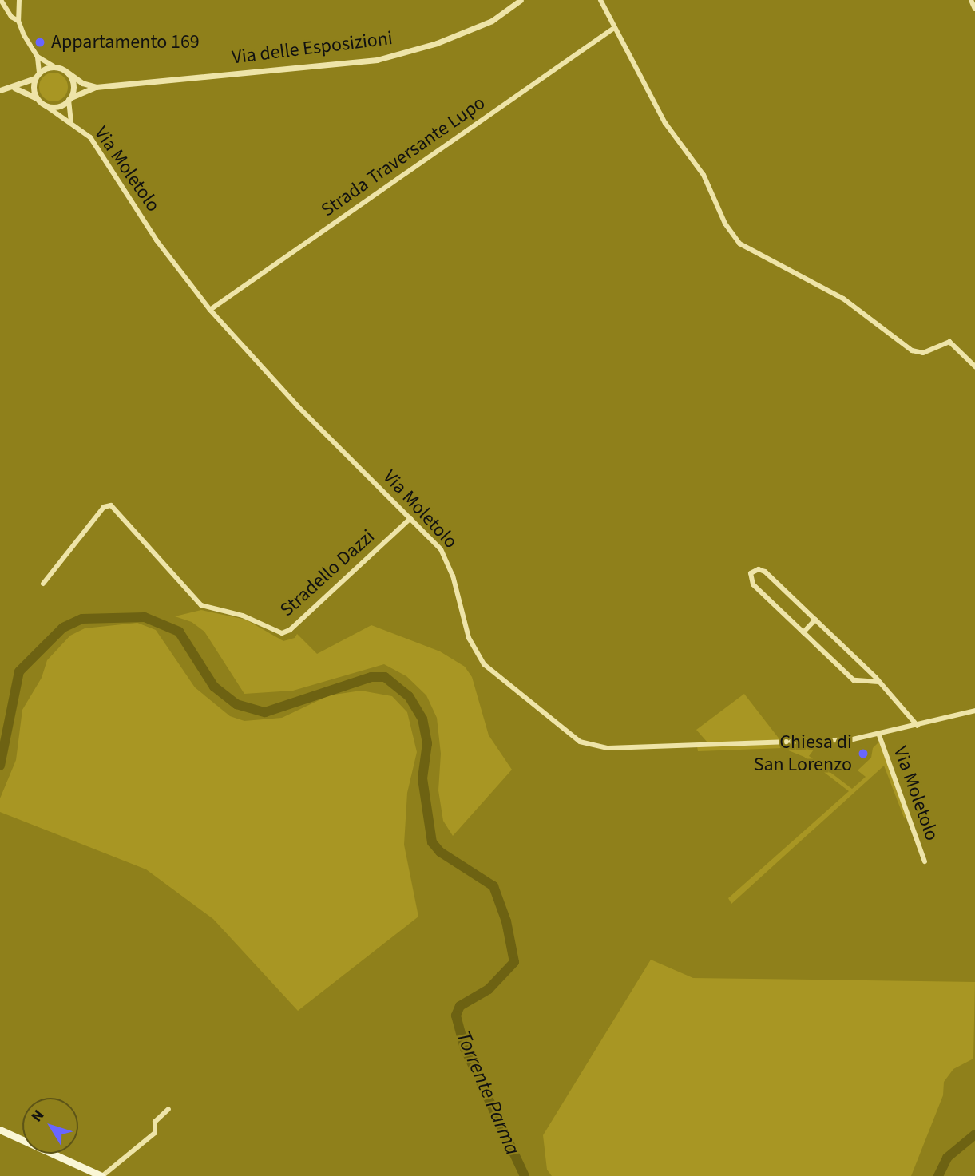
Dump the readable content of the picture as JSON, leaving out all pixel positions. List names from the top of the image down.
{
  "streets": {
    "street": [
      "Via delle Esposizioni",
      "Strada Traversante Lupo",
      "Via Moletolo",
      "Stradello Dazzi"
    ]
  },
  "crossings": [
    ["Via delle Esposizioni", "Via Moletolo"],
    ["Strada Traversante Lupo", "Via Moletolo"],
    ["Via Moletolo", "Stradello Dazzi"]
  ],
  "water": ["Torrente Parma"],
  "places": ["Appartamento 169", "Chiesa di San Lorenzo"],
  "north": "top left"
}
